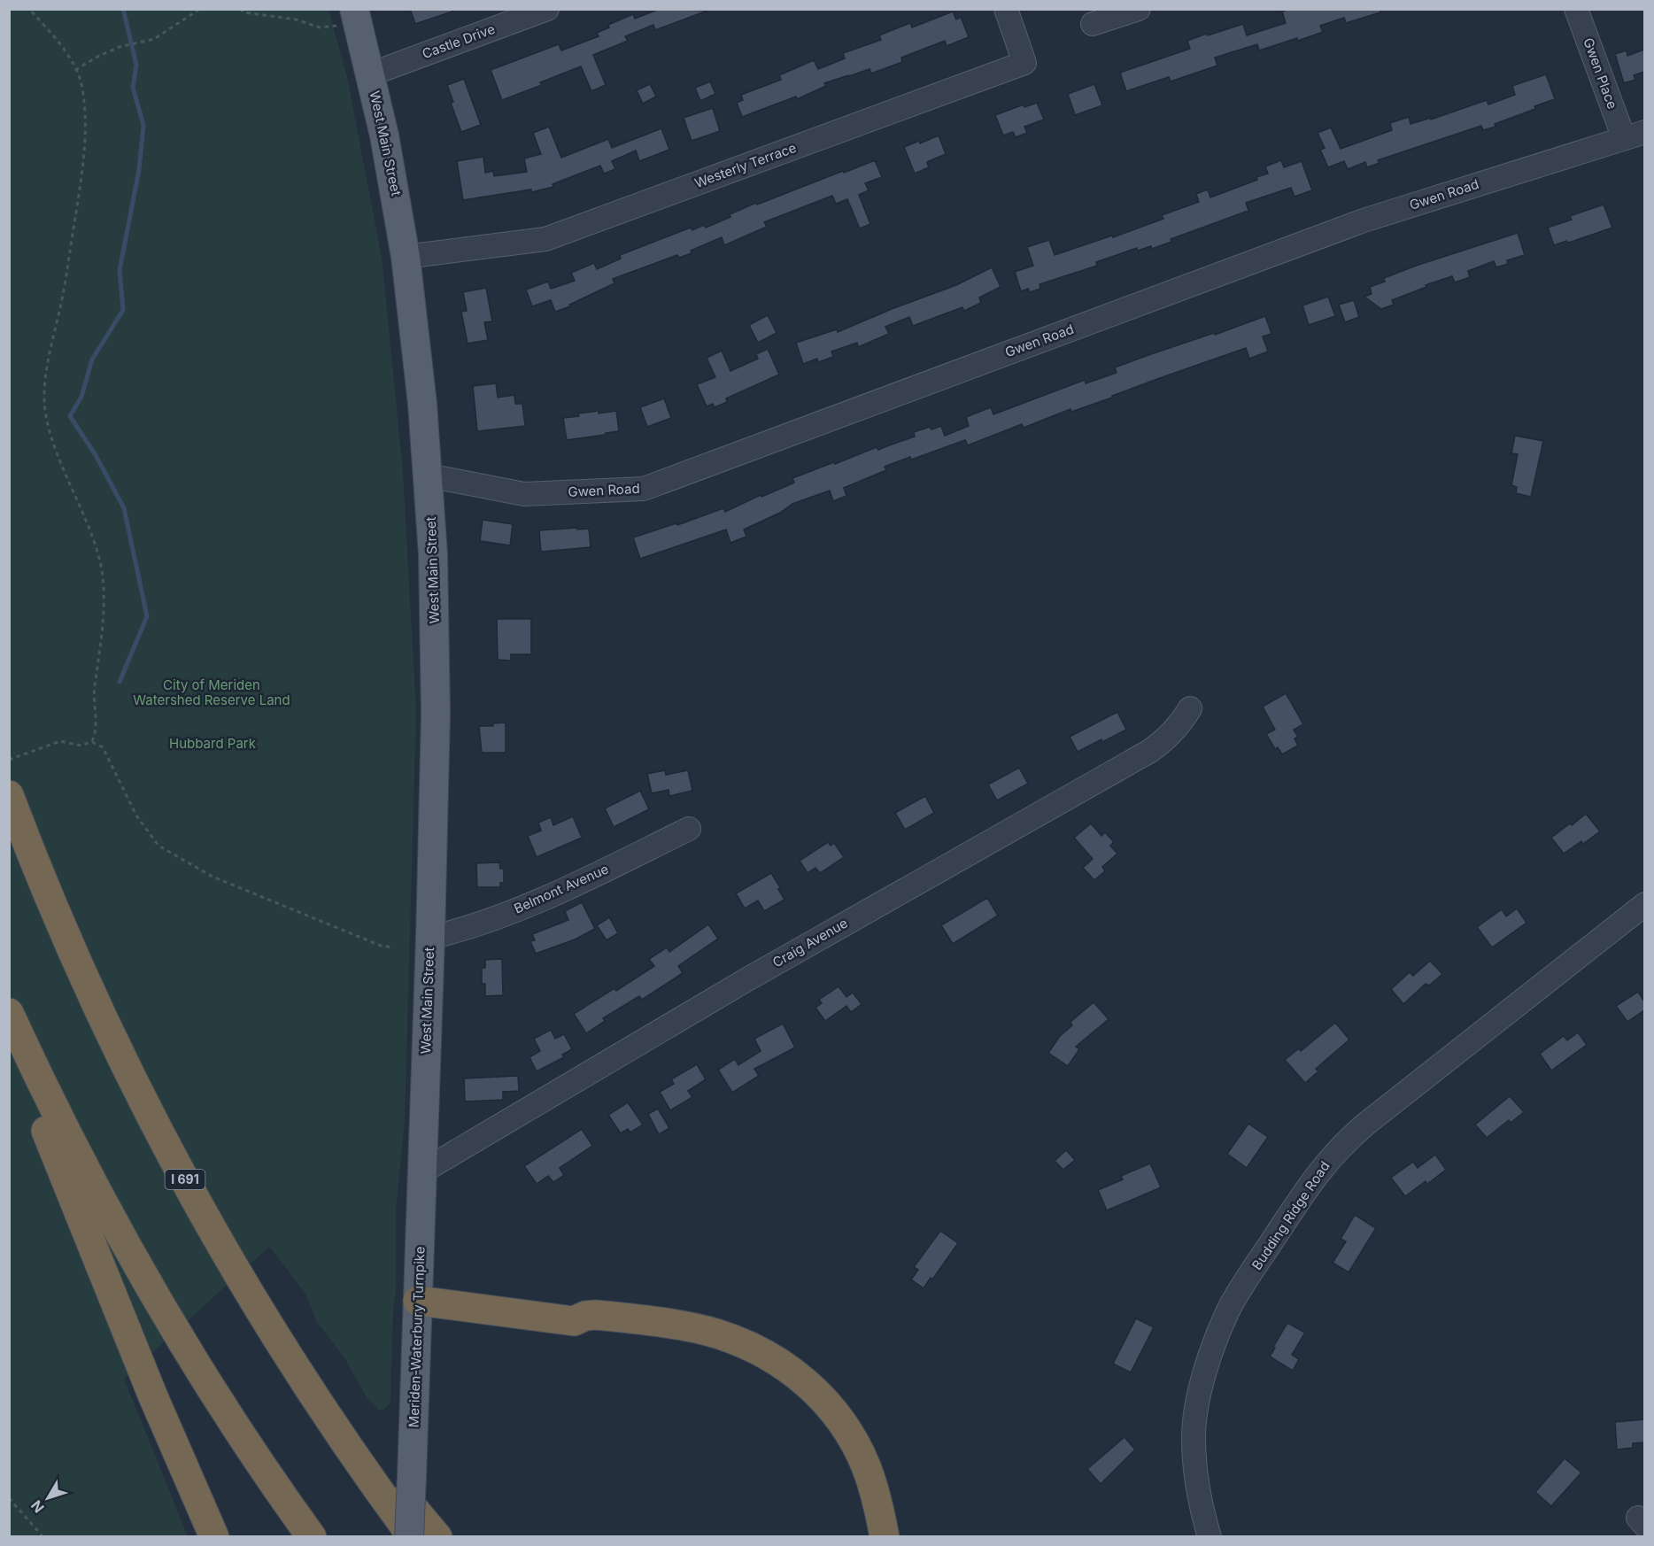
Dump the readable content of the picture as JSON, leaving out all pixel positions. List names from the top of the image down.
{
  "streets": {
    "highway": ["I 691"],
    "main road": ["West Main Street", "Meriden-Waterbury Turnpike"],
    "street": [
      "Castle Drive",
      "Gwen Place",
      "Westerly Terrace",
      "Gwen Road",
      "Belmont Avenue",
      "Craig Avenue",
      "Budding Ridge Road"
    ]
  },
  "crossings": [
    ["Castle Drive", "West Main Street"],
    ["Gwen Place", "Gwen Road"],
    ["West Main Street", "Westerly Terrace"],
    ["West Main Street", "Gwen Road"],
    ["West Main Street", "Belmont Avenue"],
    ["West Main Street", "Meriden-Waterbury Turnpike"],
    ["Craig Avenue", "Meriden-Waterbury Turnpike"],
    ["I 691", "Meriden-Waterbury Turnpike"]
  ],
  "parks": ["City of Meriden Watershed Reserve Land", "Hubbard Park"],
  "north": "bottom left"
}
